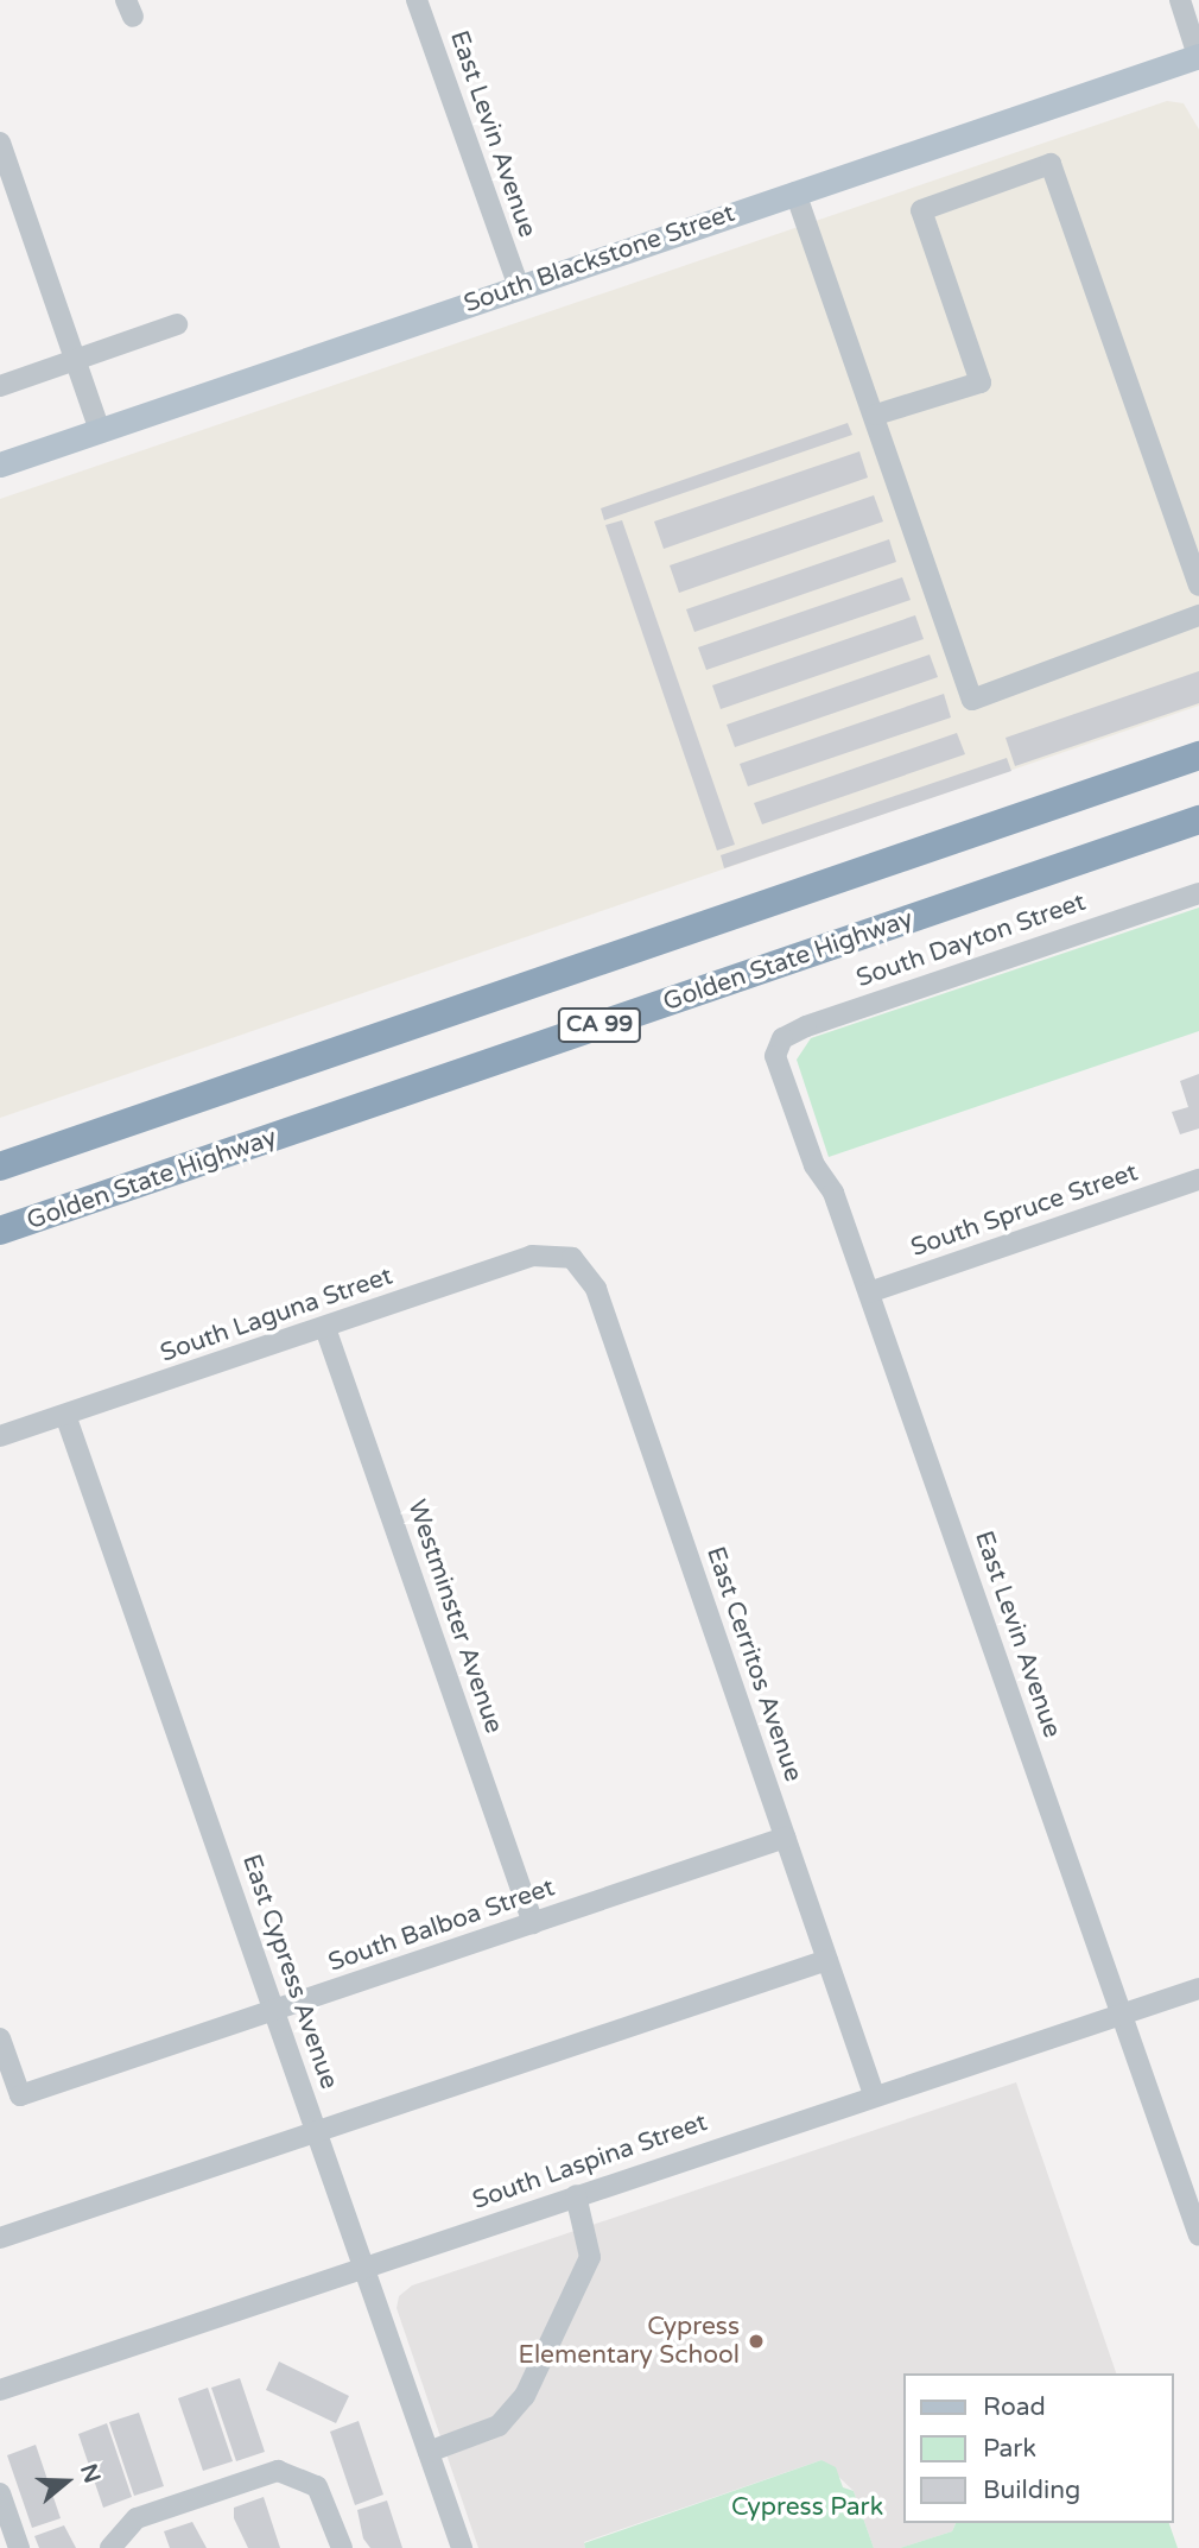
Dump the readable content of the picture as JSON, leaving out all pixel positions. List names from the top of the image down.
{
  "streets": {
    "highway": ["Golden State Highway", "CA 99"],
    "main road": ["South Blackstone Street"],
    "street": [
      "East Levin Avenue",
      "South Dayton Street",
      "South Spruce Street",
      "South Laguna Street",
      "Westminster Avenue",
      "East Cerritos Avenue",
      "South Balboa Street",
      "East Cypress Avenue",
      "South Laspina Street"
    ]
  },
  "crossings": [
    ["East Levin Avenue", "South Blackstone Street"],
    ["East Levin Avenue", "South Dayton Street"],
    ["East Levin Avenue", "South Spruce Street"],
    ["East Levin Avenue", "South Laspina Street"],
    ["South Laguna Street", "Westminster Avenue"],
    ["South Laguna Street", "East Cerritos Avenue"],
    ["South Laguna Street", "East Cypress Avenue"],
    ["Westminster Avenue", "South Balboa Street"],
    ["East Cerritos Avenue", "South Balboa Street"],
    ["East Cerritos Avenue", "South Laspina Street"],
    ["South Balboa Street", "East Cypress Avenue"],
    ["East Cypress Avenue", "South Laspina Street"]
  ],
  "parks": ["Cypress Park"],
  "places": ["Cypress Elementary School"],
  "legend": ["Road", "Park", "Building"],
  "north": "right"
}
